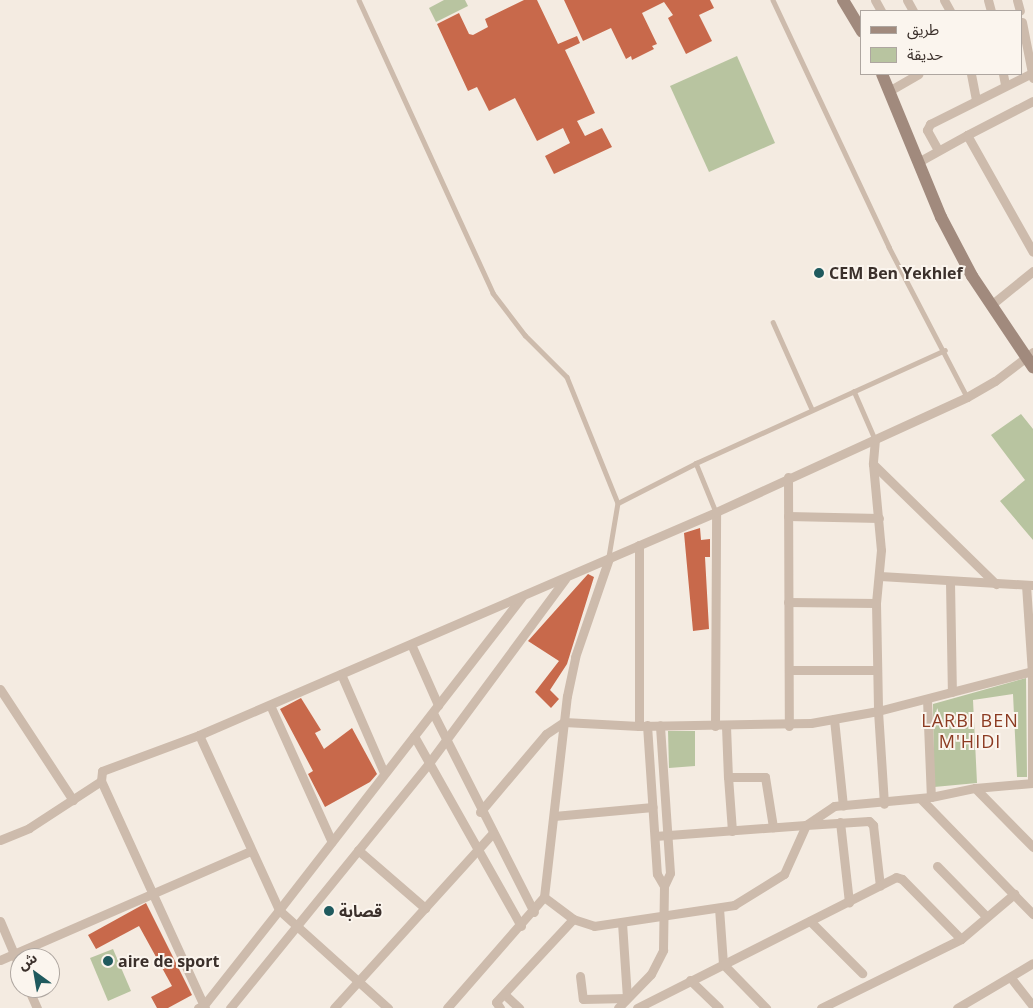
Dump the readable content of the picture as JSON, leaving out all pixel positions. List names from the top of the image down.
{
  "districts": ["LARBI BEN M'HIDI"],
  "places": ["CEM Ben Yekhlef", "قصابة", "aire de sport"],
  "legend": ["طريق", "حديقة"],
  "north": "top left"
}
